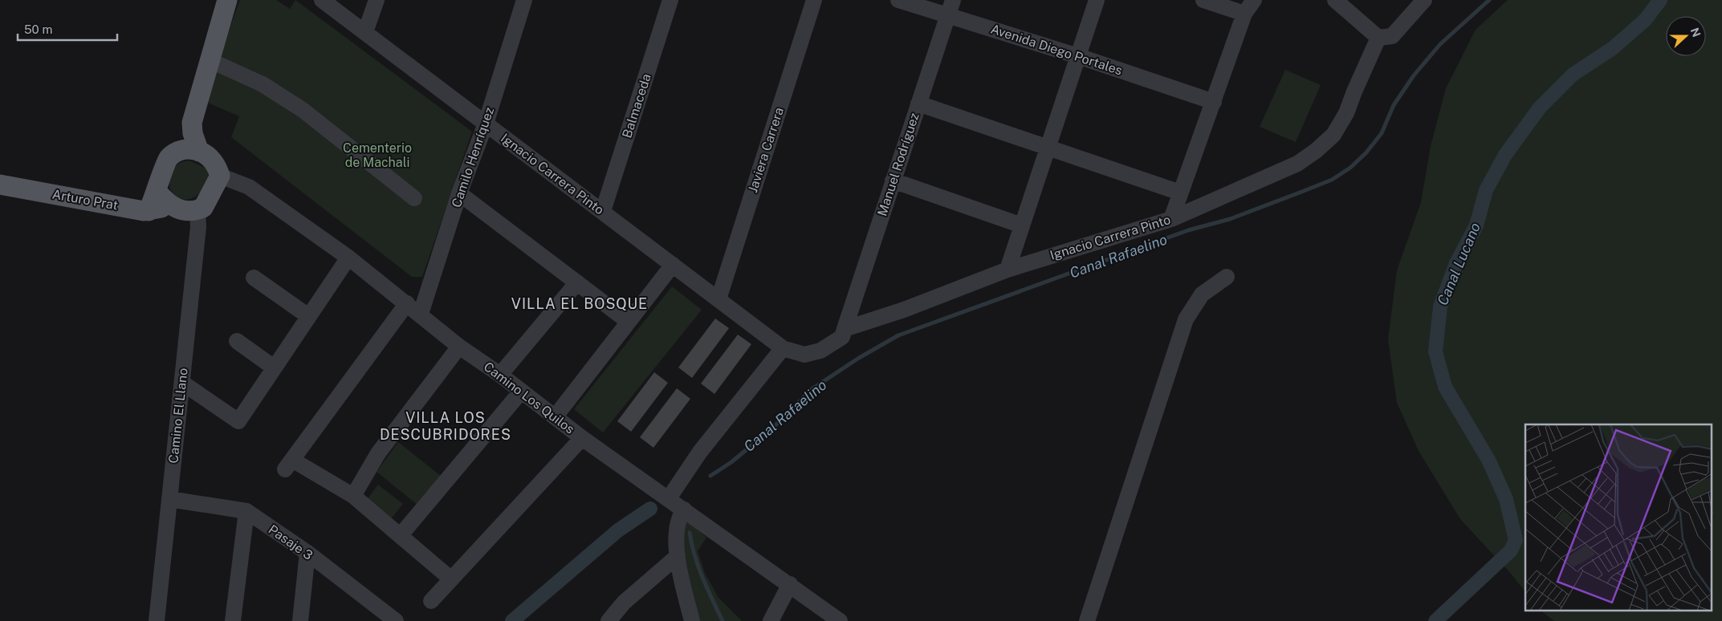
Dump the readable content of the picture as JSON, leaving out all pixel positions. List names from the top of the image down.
{
  "streets": {
    "main road": ["Arturo Prat"],
    "street": [
      "Avenida Diego Portales",
      "Balmaceda",
      "Javiera Carrera",
      "Camilo Henríquez",
      "Manuel Rodríguez",
      "Ignacio Carrera Pinto",
      "Camino Los Quilos",
      "Camino El Llano",
      "Pasaje 3"
    ]
  },
  "crossings": [
    ["Avenida Diego Portales", "Manuel Rodríguez"],
    ["Balmaceda", "Ignacio Carrera Pinto"],
    ["Javiera Carrera", "Ignacio Carrera Pinto"],
    ["Camilo Henríquez", "Ignacio Carrera Pinto"],
    ["Camilo Henríquez", "Camino Los Quilos"],
    ["Manuel Rodríguez", "Ignacio Carrera Pinto"],
    ["Arturo Prat", "Camino Los Quilos"],
    ["Arturo Prat", "Camino El Llano"],
    ["Camino Los Quilos", "Camino El Llano"],
    ["Camino El Llano", "Pasaje 3"]
  ],
  "districts": ["VILLA EL BOSQUE", "VILLA LOS DESCUBRIDORES"],
  "water": ["Canal Rafaelino", "Canal Lucano"],
  "parks": ["Cementerio de Machali"],
  "scale_bar": "50 m",
  "north": "right"
}
